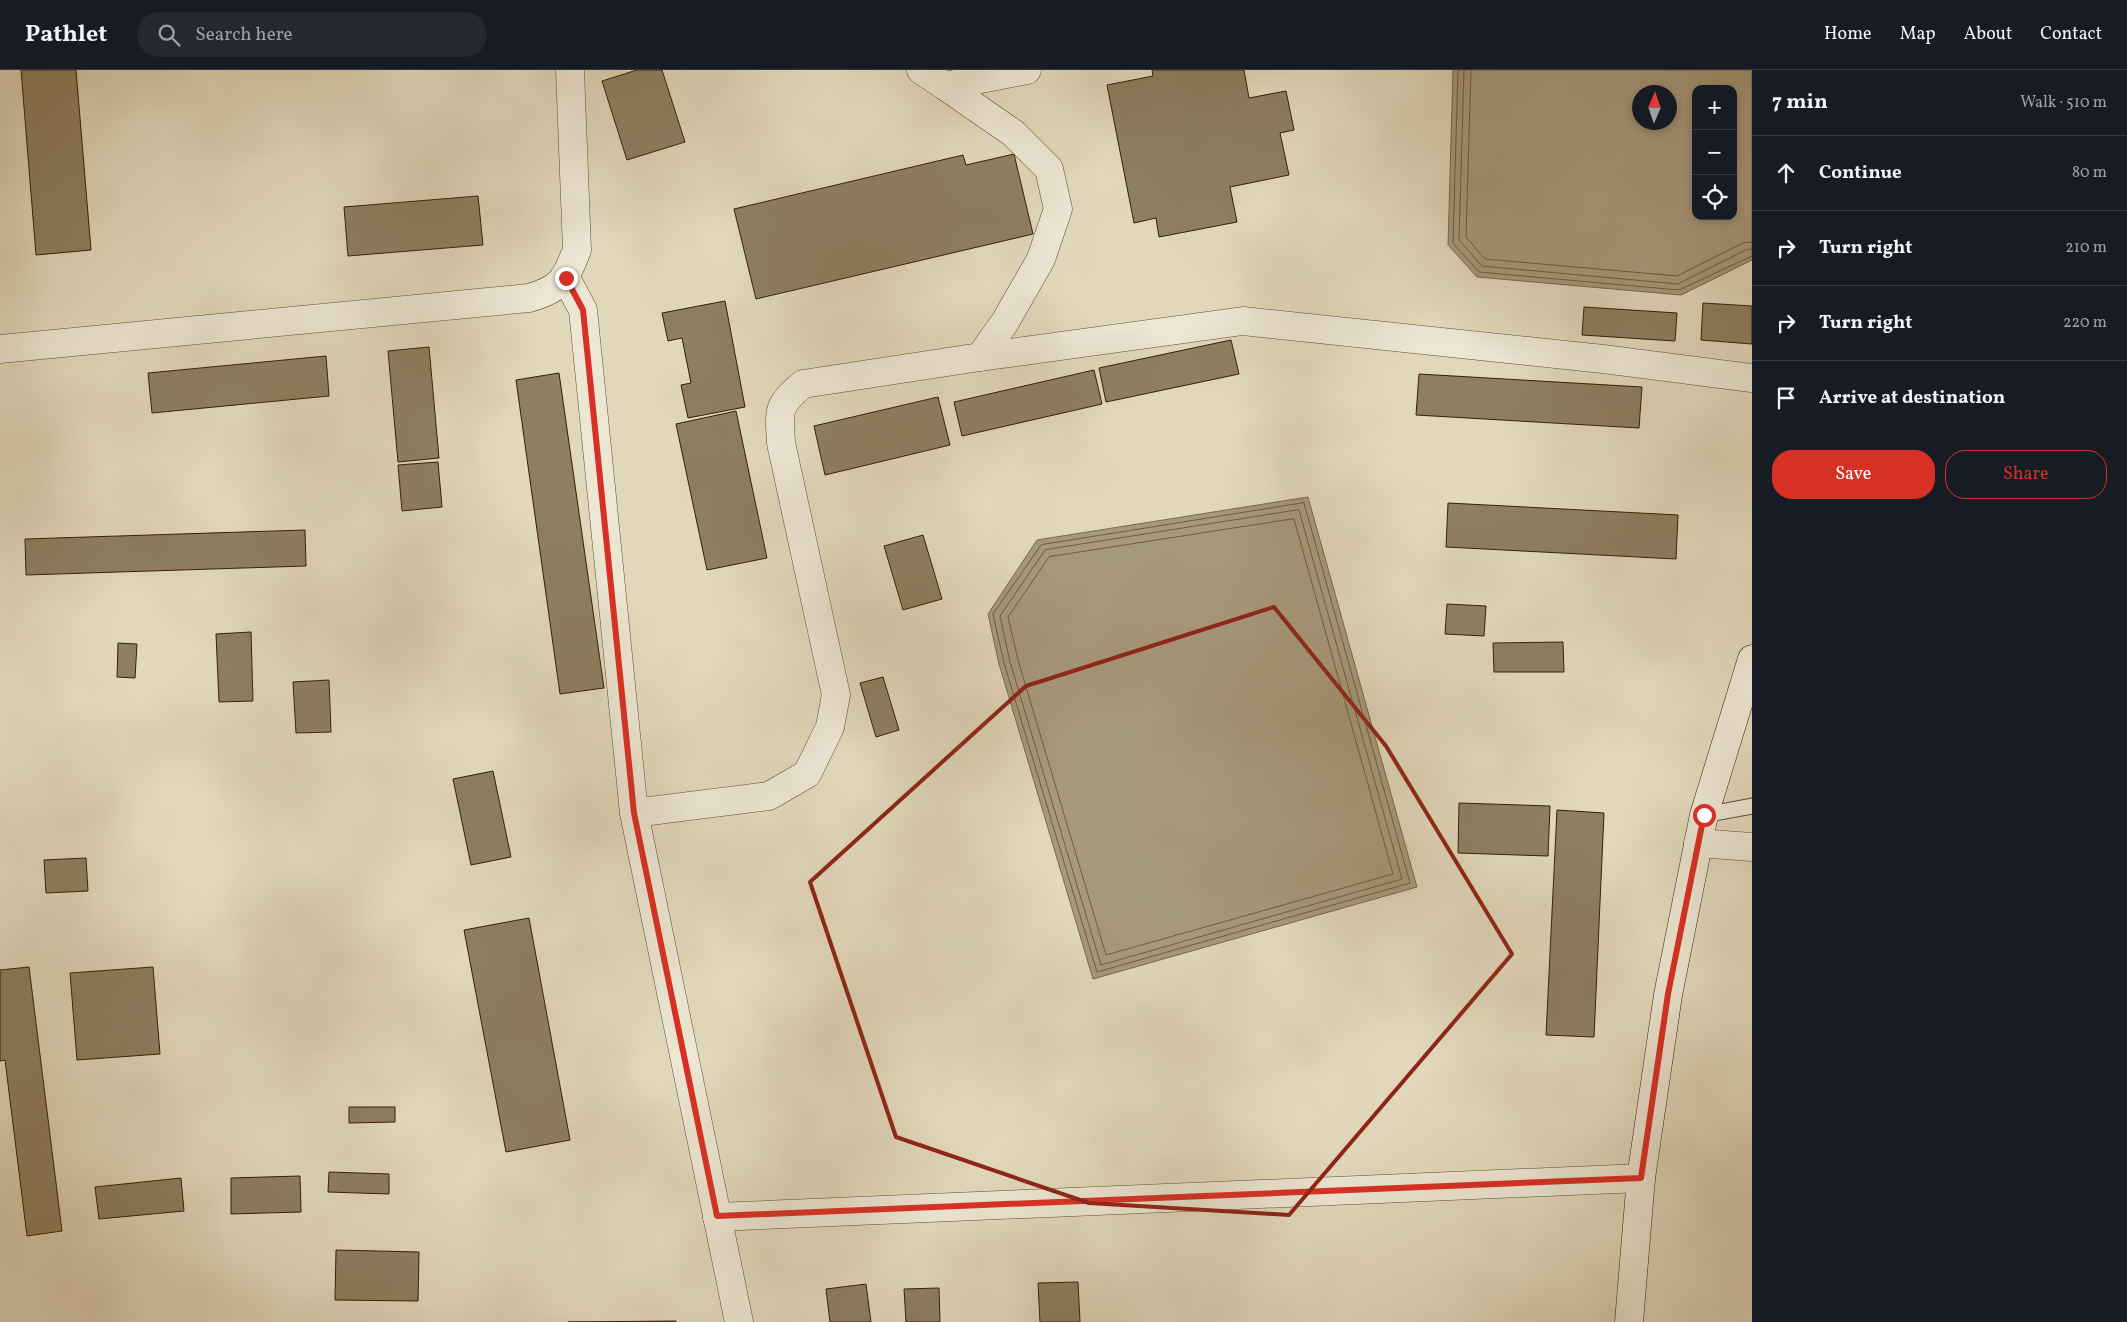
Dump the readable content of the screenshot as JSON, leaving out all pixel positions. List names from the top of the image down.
{
  "north": "top",
  "page": {
    "header": "Pathlet",
    "search": "Search here",
    "nav": [
      "Home",
      "Map",
      "About",
      "Contact"
    ],
    "heading": ["7 min", "Walk · 510 m"],
    "map_buttons": ["+", "−"],
    "list": [
      ["Continue", "80 m"],
      ["Turn right", "210 m"],
      ["Turn right", "220 m"],
      "Arrive at destination"
    ],
    "buttons": ["Save", "Share"]
  }
}
